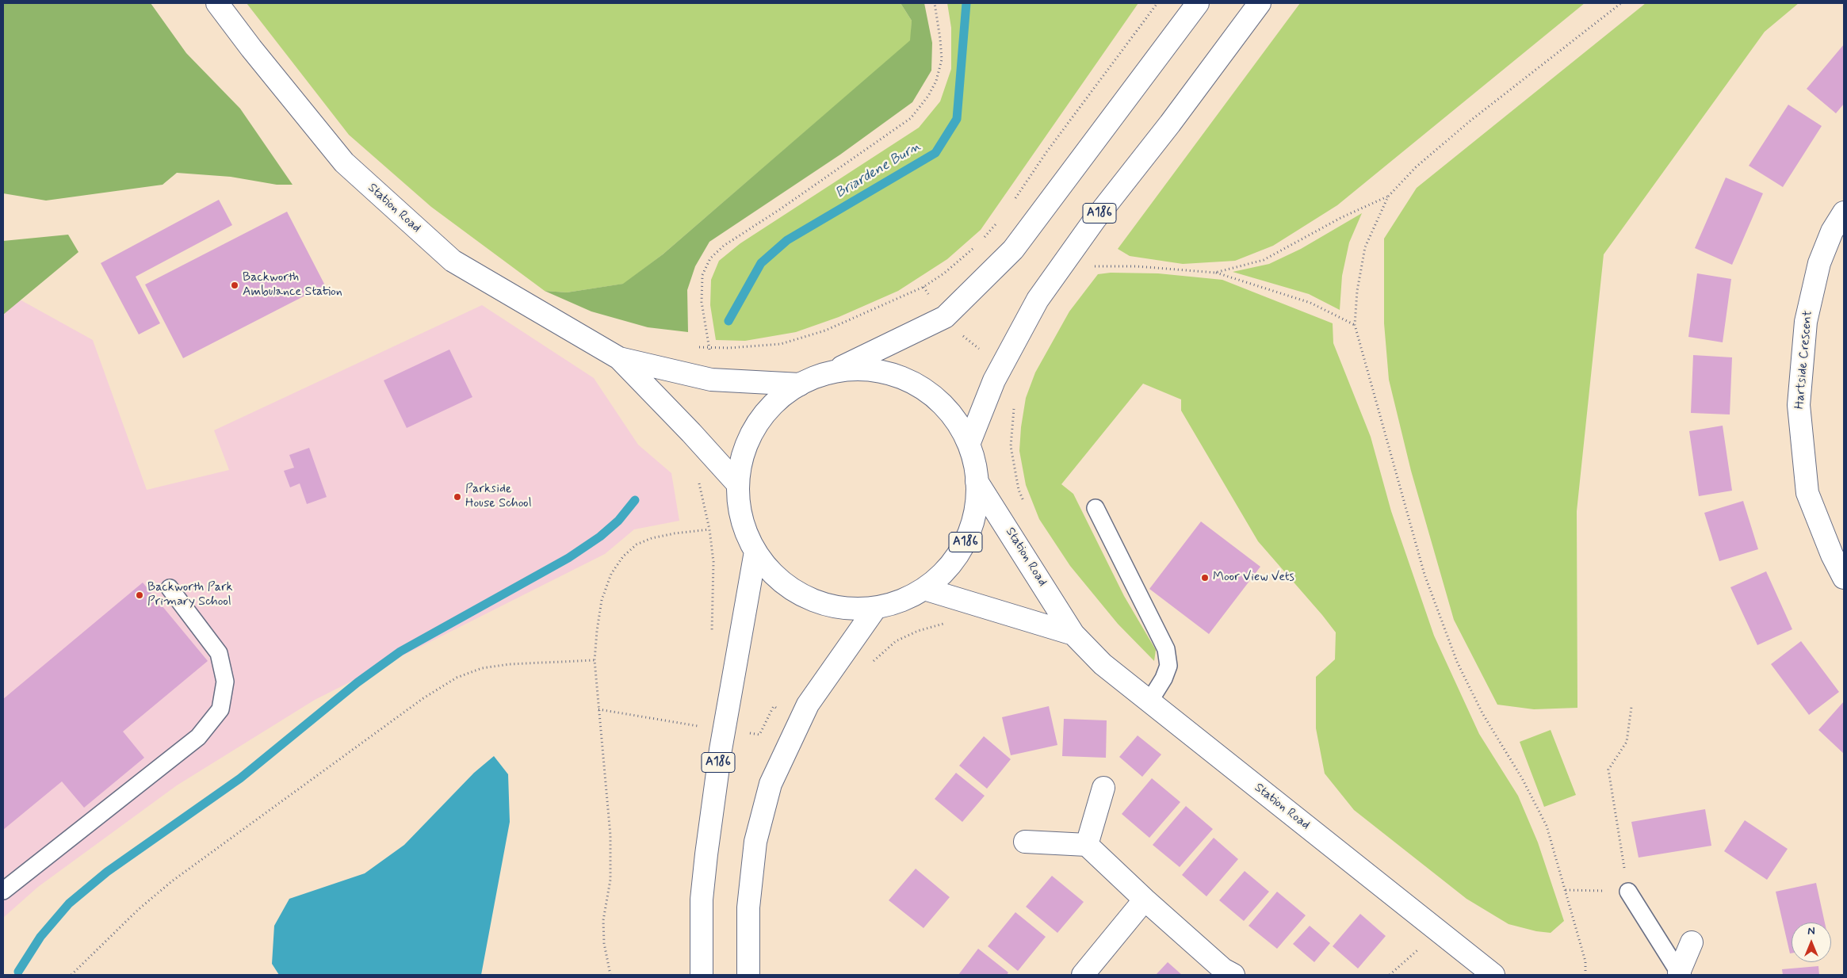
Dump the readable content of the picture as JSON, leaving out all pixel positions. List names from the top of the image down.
{
  "streets": {
    "main road": ["Station Road", "A186", "Hartside Crescent"]
  },
  "crossings": [
    ["Station Road", "A186"]
  ],
  "water": ["Briardene Burn"],
  "places": [
    "Backworth Ambulance Station",
    "Parkside House School",
    "Moor View Vets",
    "Backworth Park Primary School"
  ],
  "north": "top"
}
